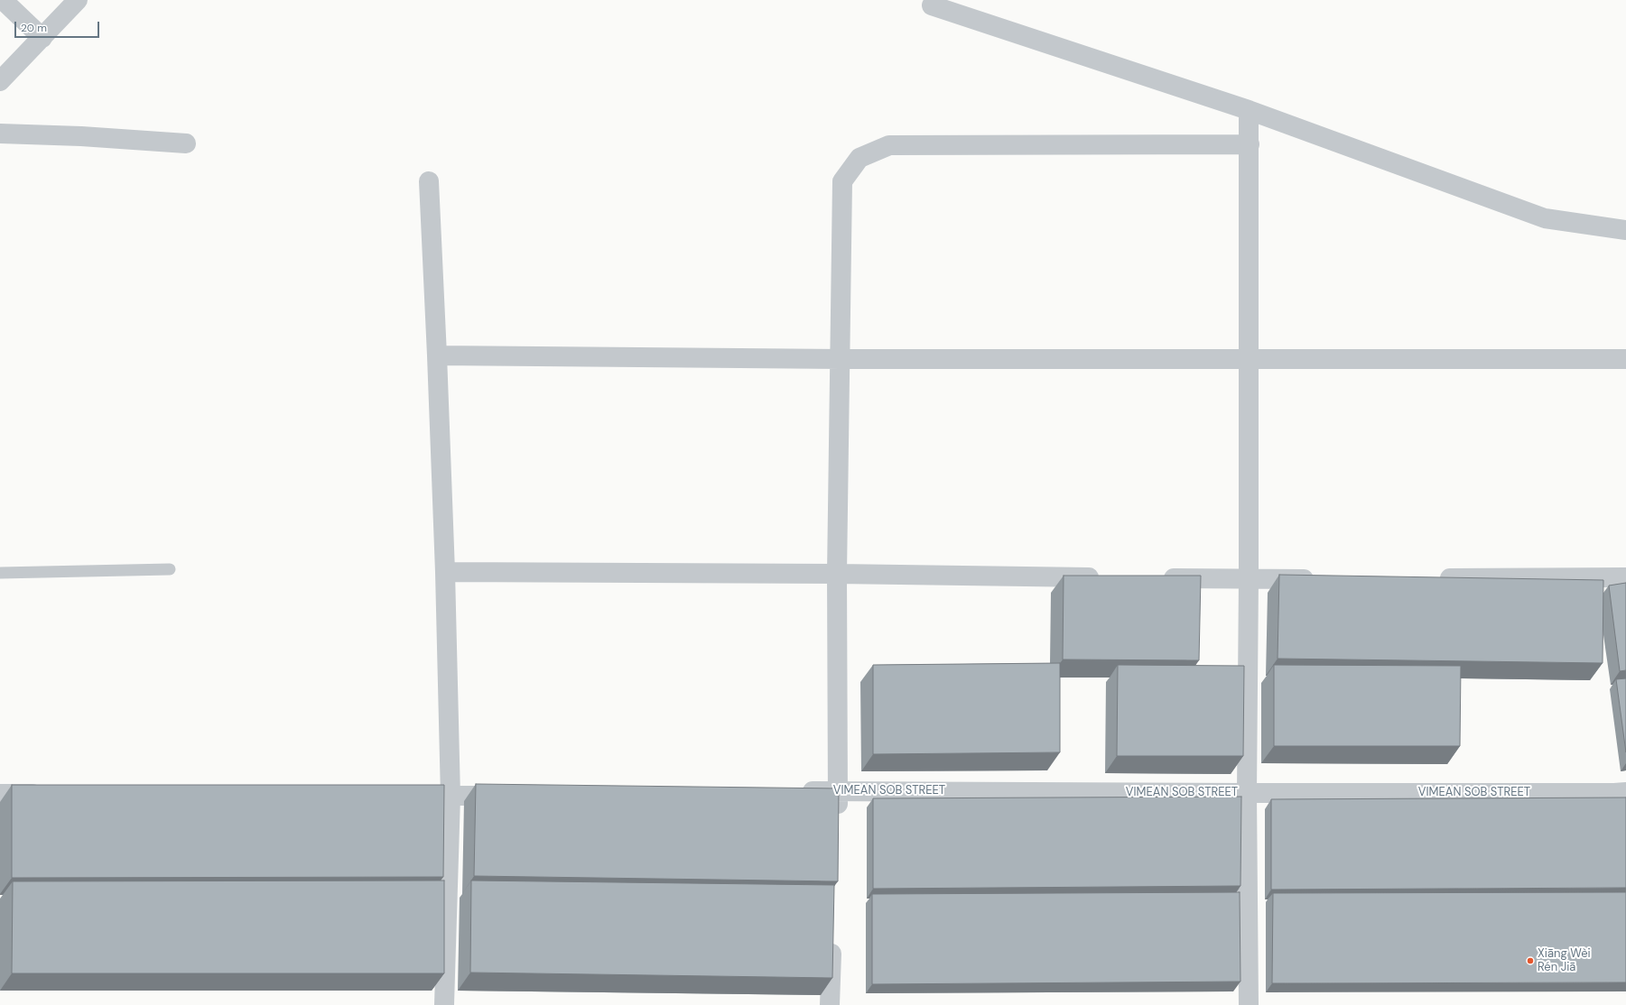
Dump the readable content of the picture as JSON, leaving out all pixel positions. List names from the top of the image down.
{
  "streets": {
    "street": ["VIMEAN SOB STREET"]
  },
  "places": ["Xiāng Wèi Rén Jiā"],
  "scale_bar": "20 m"
}
